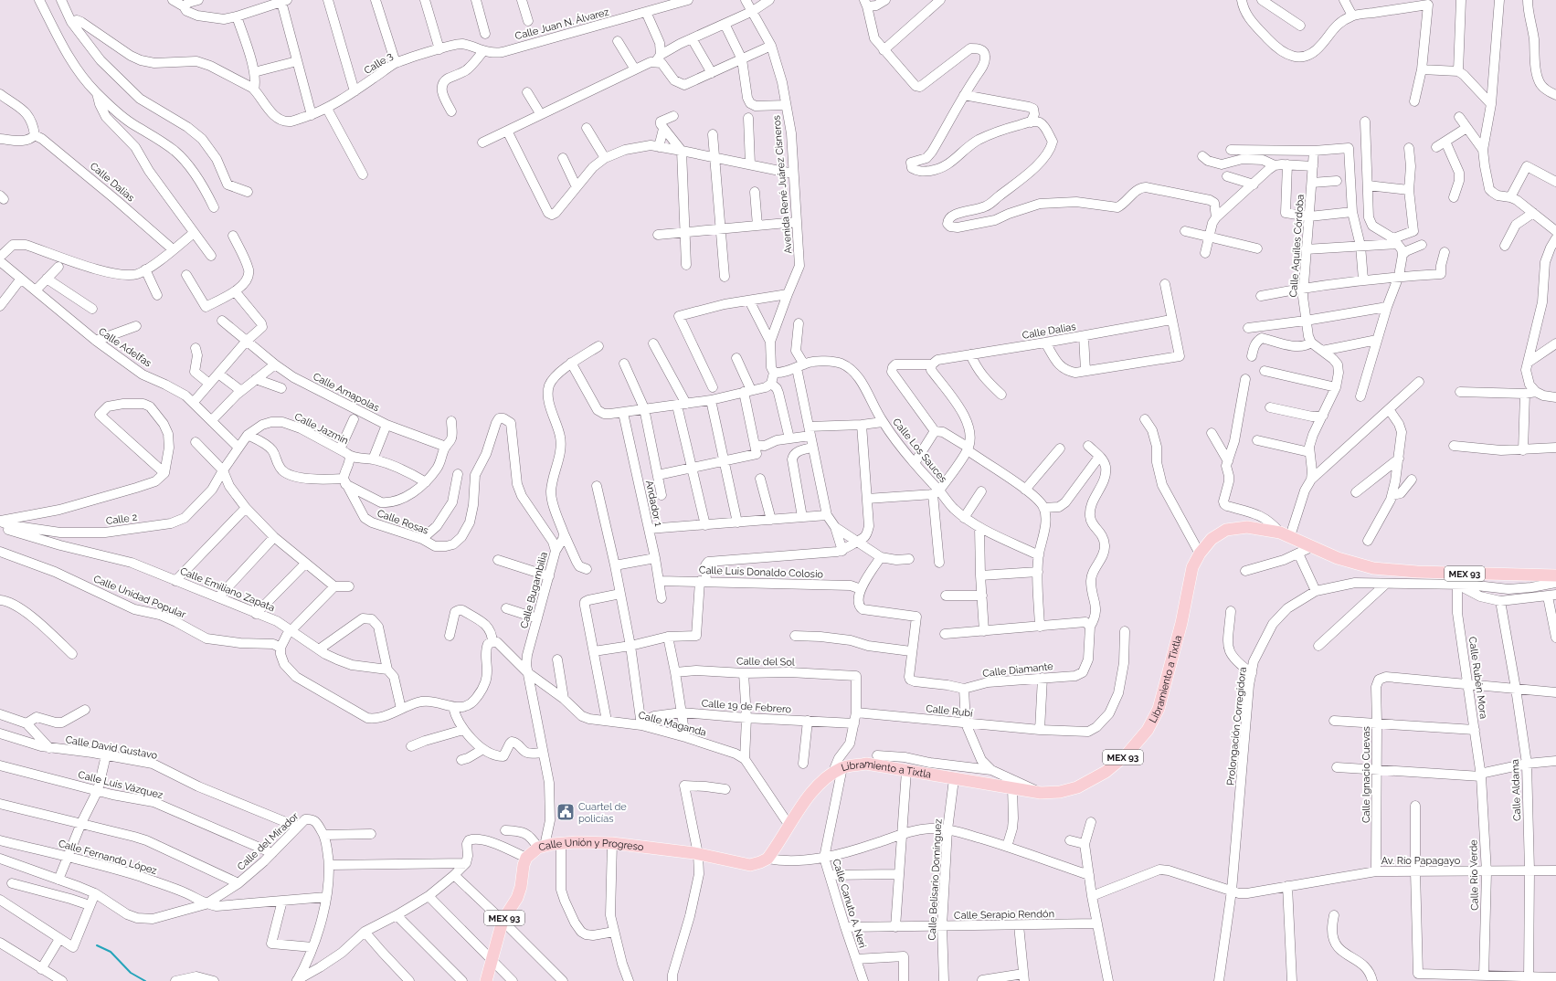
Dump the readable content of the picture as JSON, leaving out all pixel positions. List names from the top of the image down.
{
  "streets": {
    "main road": ["MEX 93", "Libramiento a Tixtla", "Calle Unión y Progreso"],
    "street": [
      "Calle Juan N. Álvarez",
      "Calle 3",
      "Calle Dalias",
      "Avenida René Juárez Cisneros",
      "Calle Aquiles Córdoba",
      "Calle Adelfas",
      "Calle Amapolas",
      "Calle Jazmín",
      "Calle Los Sauces",
      "Andador 1",
      "Calle 2",
      "Calle Rosas",
      "Calle Luis Donaldo Colosio",
      "Calle Emiliano Zapata",
      "Calle Bugambilia",
      "Calle Unidad Popular",
      "Calle del Sol",
      "Calle Diamante",
      "Calle Rubén Mora",
      "Calle 19 de Febrero",
      "Calle Rubí",
      "Calle Maganda",
      "Prolongación Corregidora",
      "Calle David Gustavo",
      "Calle Ignacio Cuevas",
      "Calle Luis Vázquez",
      "Calle Aldama",
      "Calle del Mirador",
      "Calle Fernando López",
      "Av. Río Papagayo",
      "Calle Río Verde",
      "Calle Belisario Domínguez",
      "Calle Canuto A. Neri",
      "Calle Serapio Rendón"
    ]
  },
  "crossings": [
    ["Calle Juan N. Álvarez", "Calle 3"],
    ["Calle Adelfas", "Calle Jazmín"],
    ["Calle Jazmín", "Calle 2"],
    ["Andador 1", "Calle Luis Donaldo Colosio"],
    ["Calle Rosas", "Calle Bugambilia"],
    ["Calle Bugambilia", "Calle Maganda"],
    ["Calle Bugambilia", "Calle Unión y Progreso"],
    ["Calle del Sol", "Calle Canuto A. Neri"],
    ["Calle Rubén Mora", "Prolongación Corregidora"],
    ["Calle Rubén Mora", "Calle Ignacio Cuevas"],
    ["Calle Rubén Mora", "Calle Río Verde"],
    ["Libramiento a Tixtla", "Calle Maganda"],
    ["Libramiento a Tixtla", "Calle Unión y Progreso"],
    ["Libramiento a Tixtla", "Calle Belisario Domínguez"],
    ["Libramiento a Tixtla", "Calle Canuto A. Neri"],
    ["Calle 19 de Febrero", "Calle Maganda"],
    ["Calle 19 de Febrero", "Calle Canuto A. Neri"],
    ["Calle Rubí", "Calle Canuto A. Neri"],
    ["Prolongación Corregidora", "Av. Río Papagayo"],
    ["Calle David Gustavo", "Calle del Mirador"],
    ["Calle Ignacio Cuevas", "Av. Río Papagayo"],
    ["Calle Luis Vázquez", "Calle del Mirador"],
    ["Calle Aldama", "Av. Río Papagayo"],
    ["Calle del Mirador", "Calle Fernando López"],
    ["Av. Río Papagayo", "Calle Río Verde"],
    ["Calle Belisario Domínguez", "Calle Serapio Rendón"],
    ["Calle Canuto A. Neri", "Calle Serapio Rendón"]
  ],
  "places": {
    "public building": ["Cuartel de policías"]
  }
}
